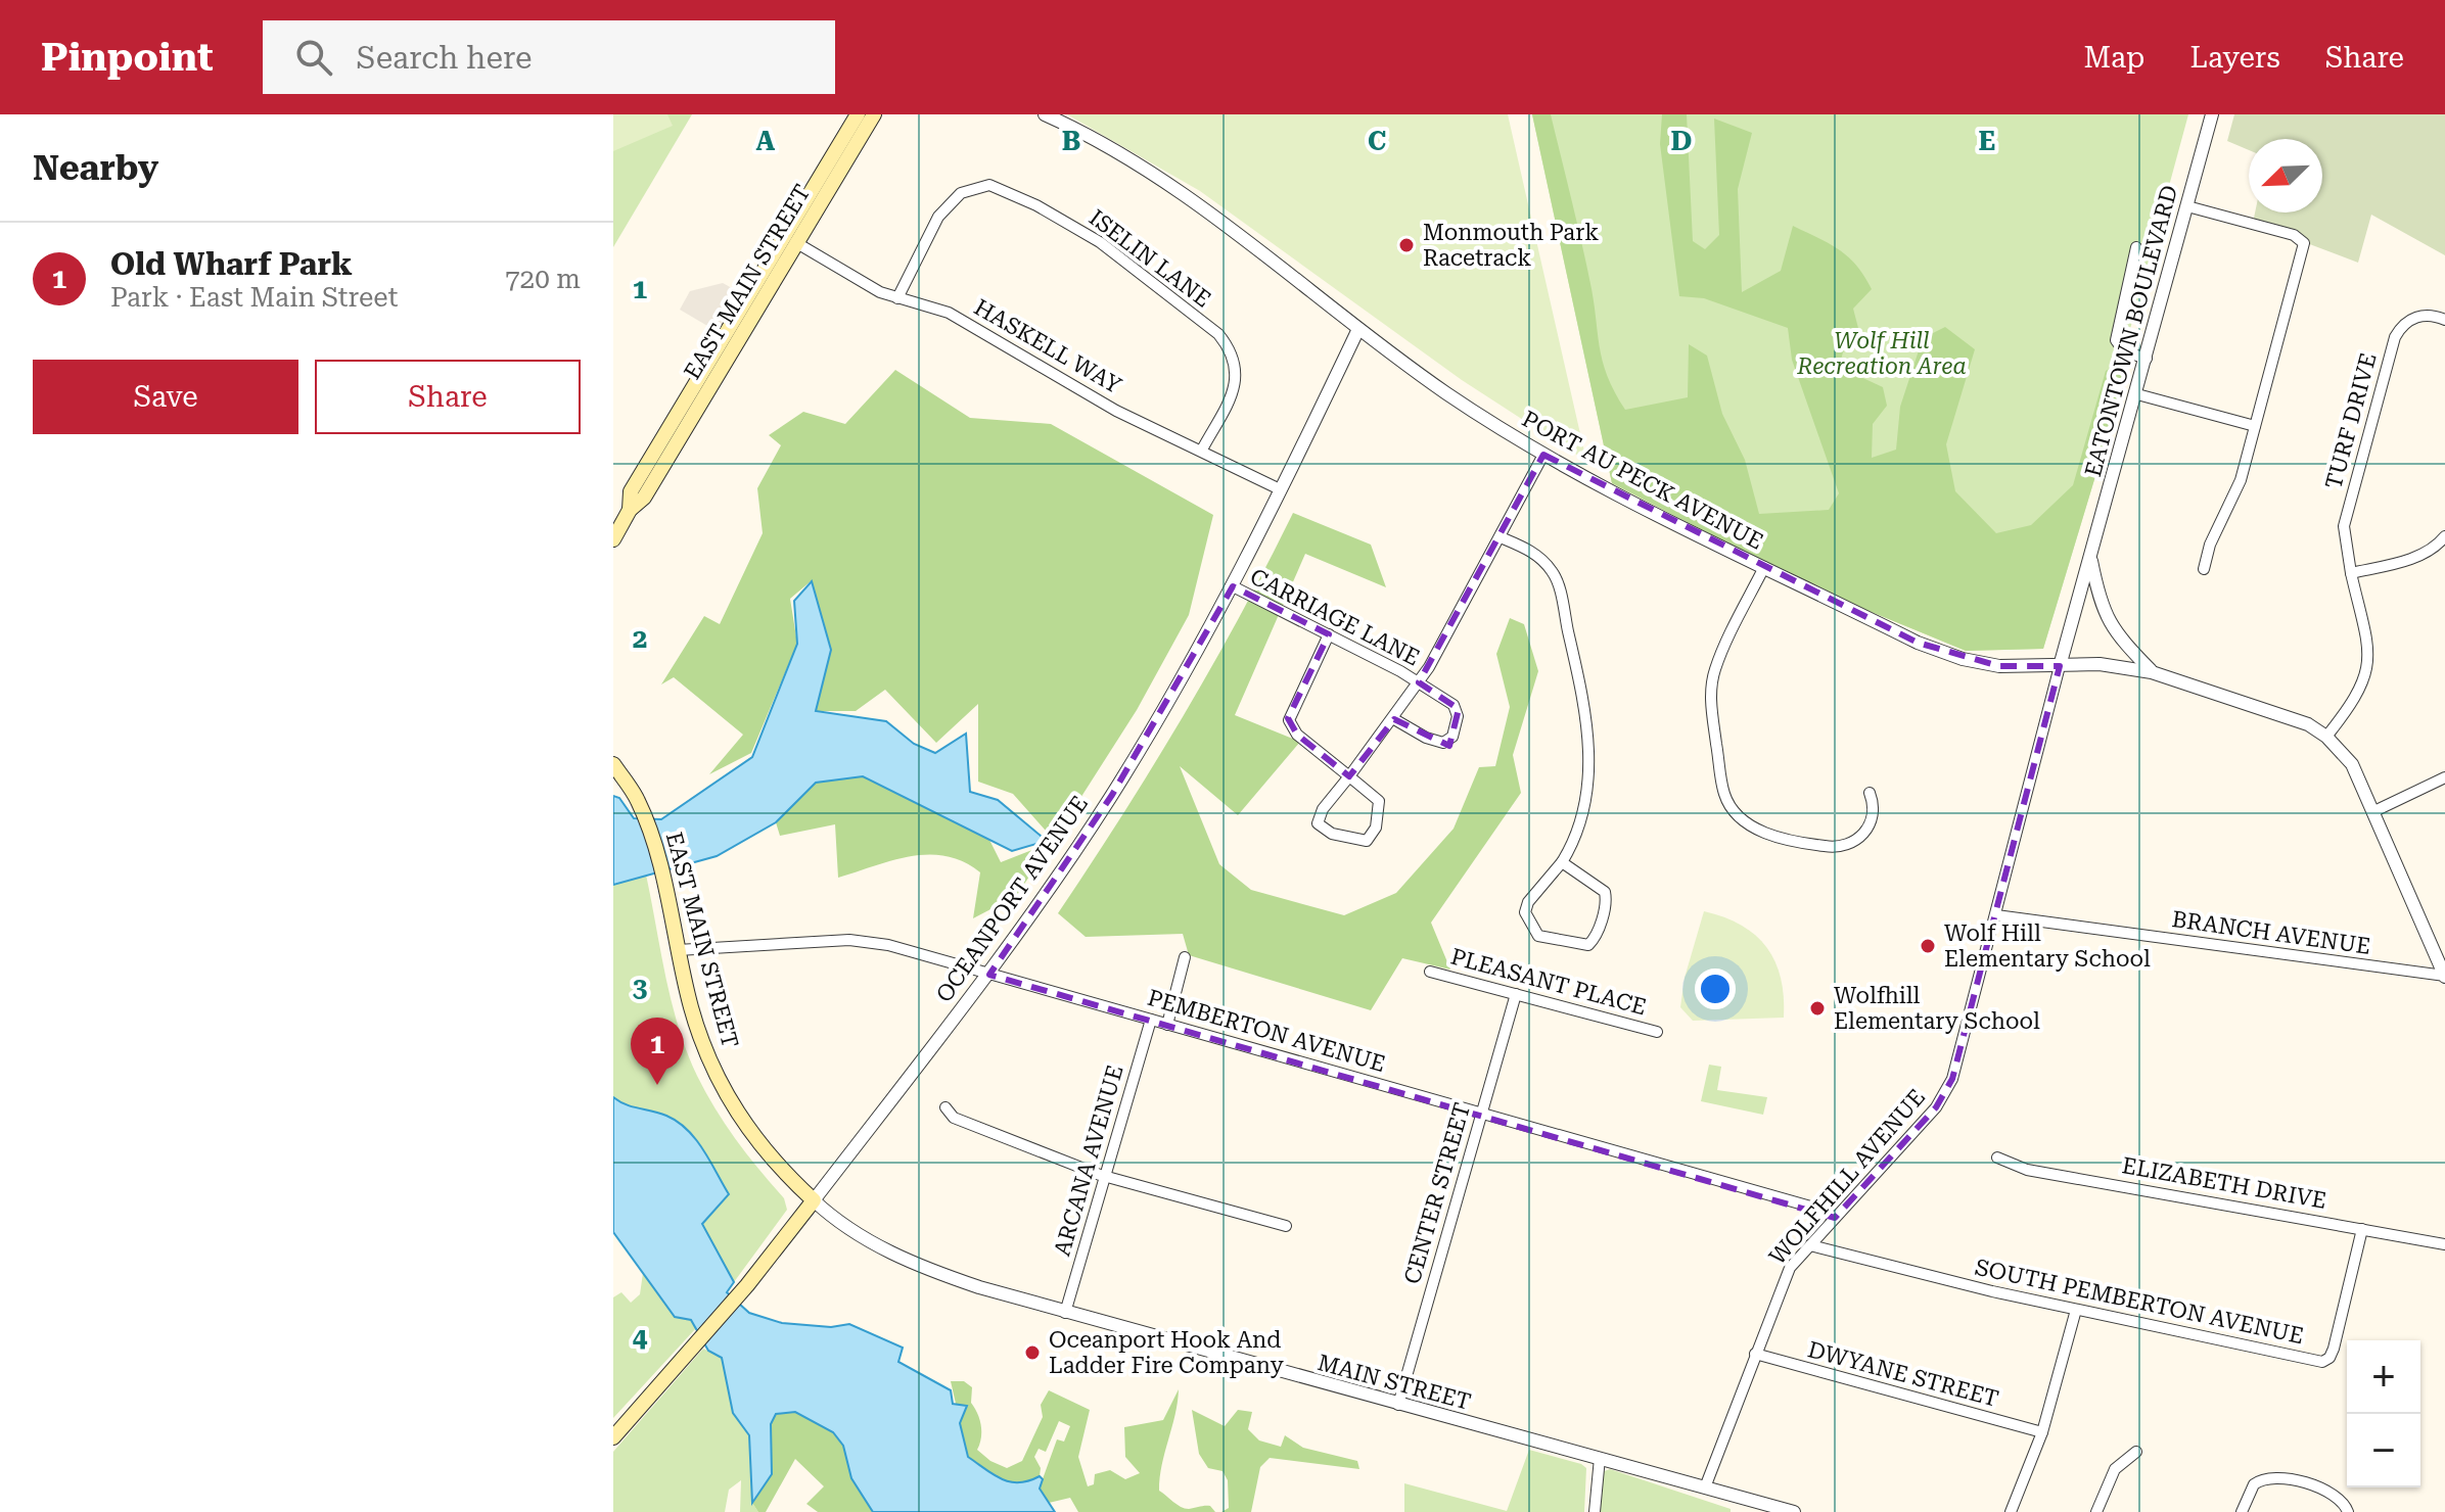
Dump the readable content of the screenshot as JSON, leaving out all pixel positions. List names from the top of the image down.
{
  "streets": {
    "main road": ["EAST MAIN STREET", "OCEANPORT AVENUE"],
    "street": [
      "ISELIN LANE",
      "EATONTOWN BOULEVARD",
      "HASKELL WAY",
      "TURF DRIVE",
      "PORT AU PECK AVENUE",
      "CARRIAGE LANE",
      "BRANCH AVENUE",
      "PLEASANT PLACE",
      "PEMBERTON AVENUE",
      "ARCANA AVENUE",
      "WOLFHILL AVENUE",
      "ELIZABETH DRIVE",
      "CENTER STREET",
      "SOUTH PEMBERTON AVENUE",
      "DWYANE STREET",
      "MAIN STREET"
    ]
  },
  "crossings": [
    ["ISELIN LANE", "HASKELL WAY"],
    ["EAST MAIN STREET", "HASKELL WAY"],
    ["EAST MAIN STREET", "OCEANPORT AVENUE"],
    ["EAST MAIN STREET", "PEMBERTON AVENUE"],
    ["EAST MAIN STREET", "MAIN STREET"],
    ["EATONTOWN BOULEVARD", "WOLFHILL AVENUE"],
    ["HASKELL WAY", "OCEANPORT AVENUE"],
    ["PORT AU PECK AVENUE", "OCEANPORT AVENUE"],
    ["PORT AU PECK AVENUE", "WOLFHILL AVENUE"],
    ["CARRIAGE LANE", "OCEANPORT AVENUE"],
    ["OCEANPORT AVENUE", "PEMBERTON AVENUE"],
    ["OCEANPORT AVENUE", "MAIN STREET"],
    ["BRANCH AVENUE", "WOLFHILL AVENUE"],
    ["PLEASANT PLACE", "CENTER STREET"],
    ["PEMBERTON AVENUE", "ARCANA AVENUE"],
    ["PEMBERTON AVENUE", "WOLFHILL AVENUE"],
    ["PEMBERTON AVENUE", "CENTER STREET"],
    ["ARCANA AVENUE", "MAIN STREET"],
    ["WOLFHILL AVENUE", "SOUTH PEMBERTON AVENUE"],
    ["WOLFHILL AVENUE", "DWYANE STREET"],
    ["WOLFHILL AVENUE", "MAIN STREET"],
    ["ELIZABETH DRIVE", "SOUTH PEMBERTON AVENUE"],
    ["CENTER STREET", "MAIN STREET"]
  ],
  "parks": ["Wolf Hill Recreation Area"],
  "places": [
    "Monmouth Park Racetrack",
    "Wolf Hill Elementary School",
    "Wolfhill Elementary School",
    "Oceanport Hook And Ladder Fire Company"
  ],
  "north": "bottom left",
  "page": {
    "header": "Pinpoint",
    "search": "Search here",
    "nav": ["Map", "Layers", "Share"],
    "heading": "Nearby",
    "list": [
      {
        "mark": "1",
        "name": "Old Wharf Park",
        "note": "Park · East Main Street",
        "value": "720 m"
      }
    ],
    "buttons": ["Save", "Share"],
    "pins": "1",
    "map_buttons": ["+", "−"]
  },
  "grid": {
    "columns": [
      "A",
      "B",
      "C",
      "D",
      "E"
    ],
    "rows": [
      "1",
      "2",
      "3",
      "4"
    ]
  }
}
